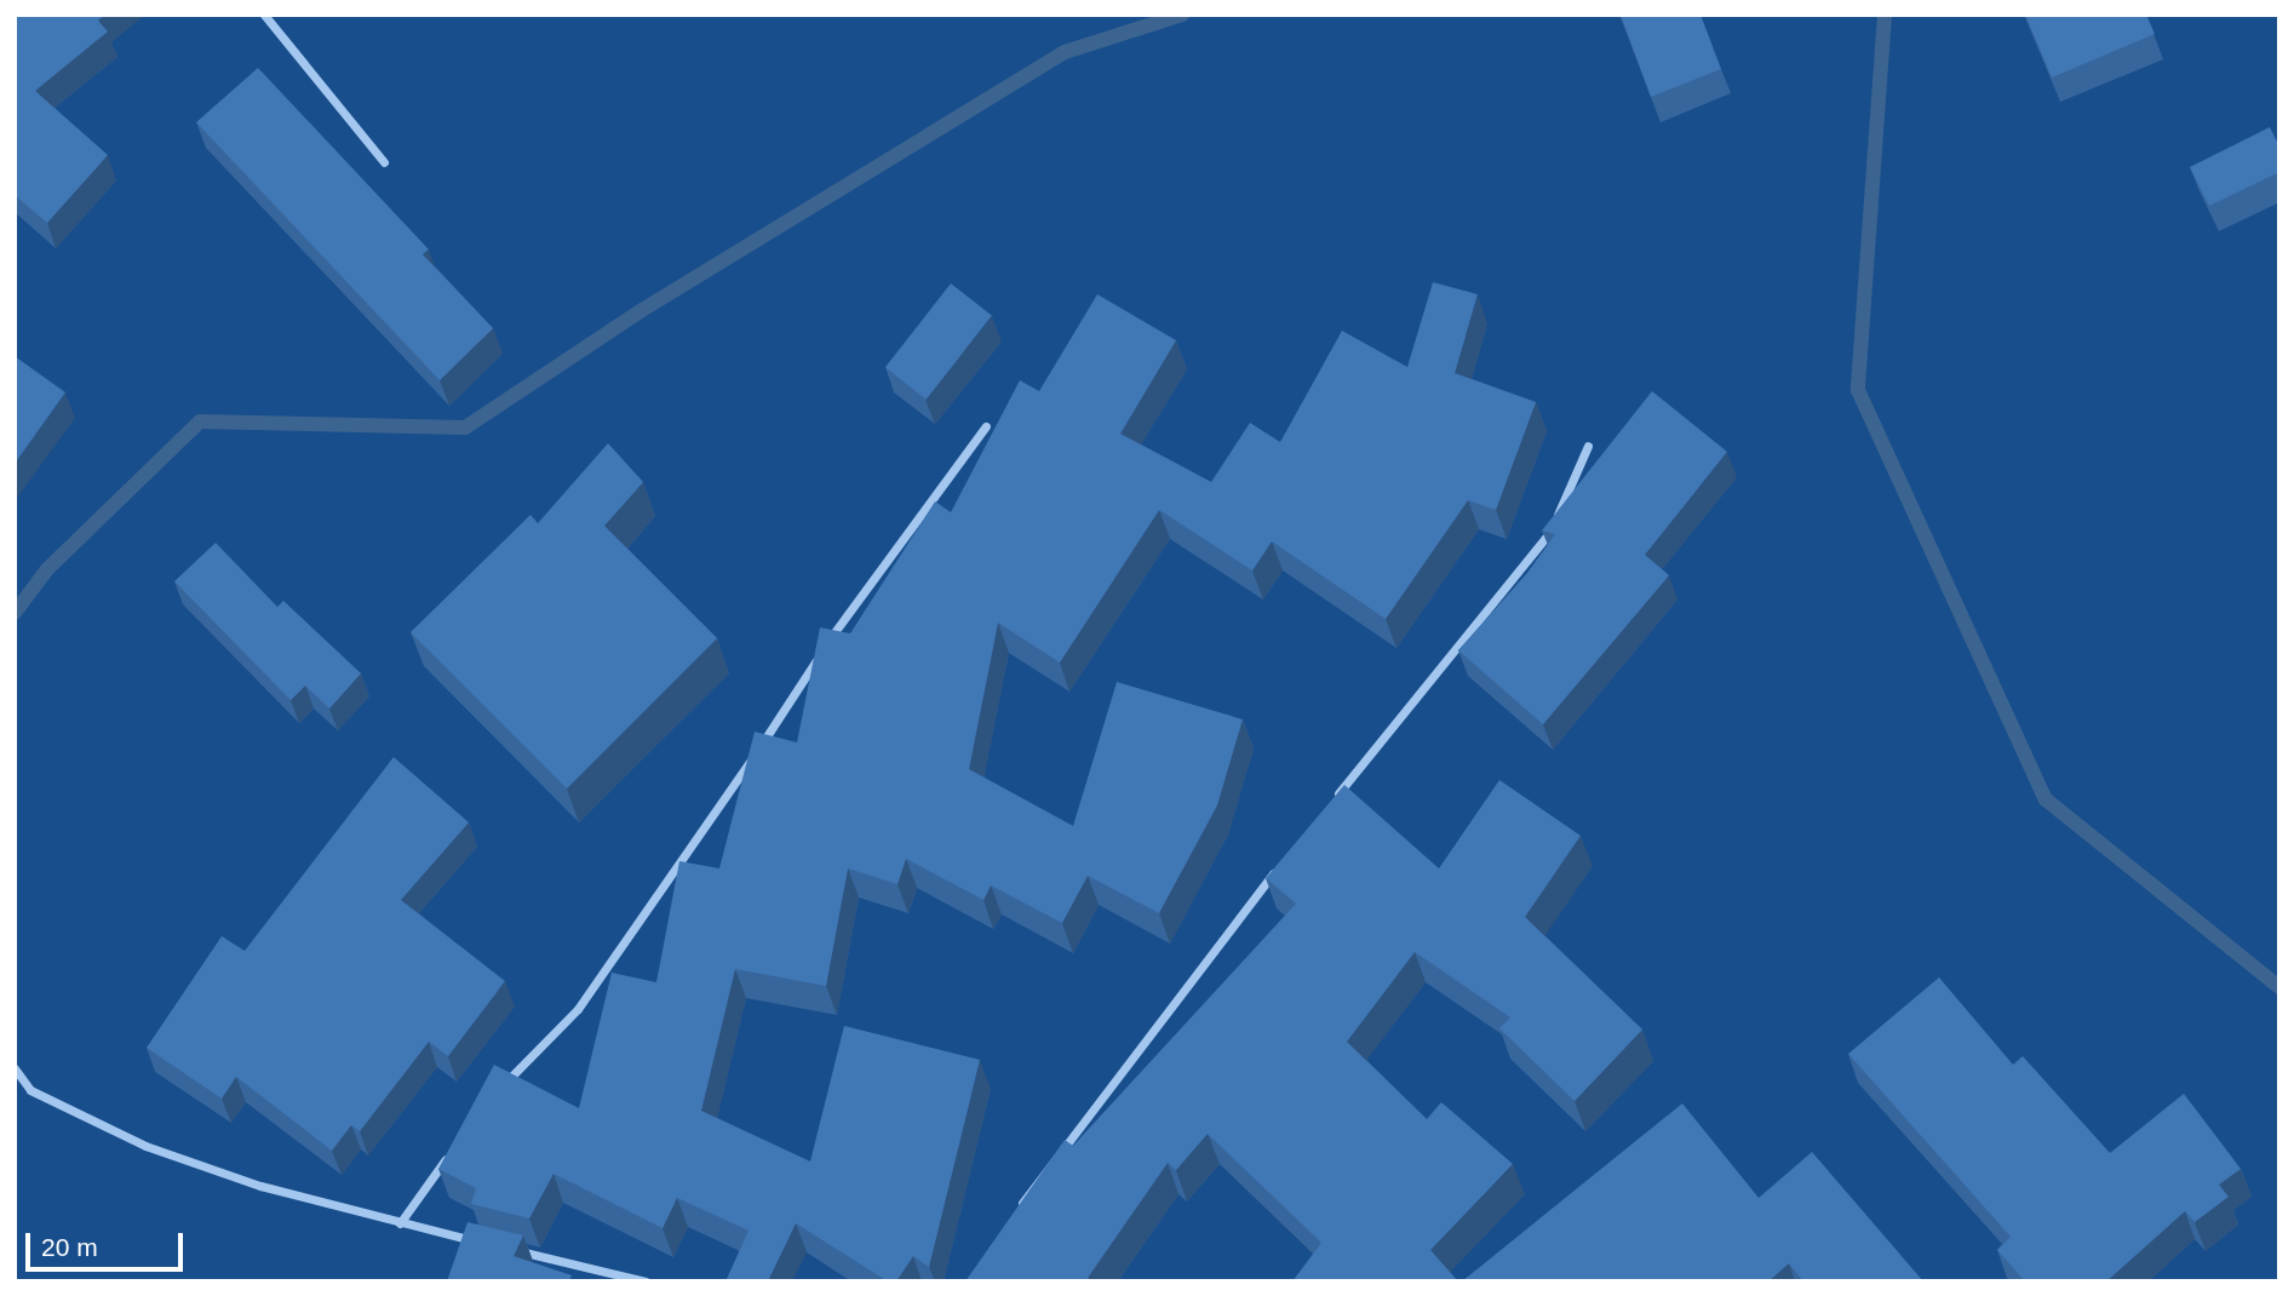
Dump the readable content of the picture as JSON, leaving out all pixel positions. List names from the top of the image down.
{
  "scale_bar": "20 m"
}
